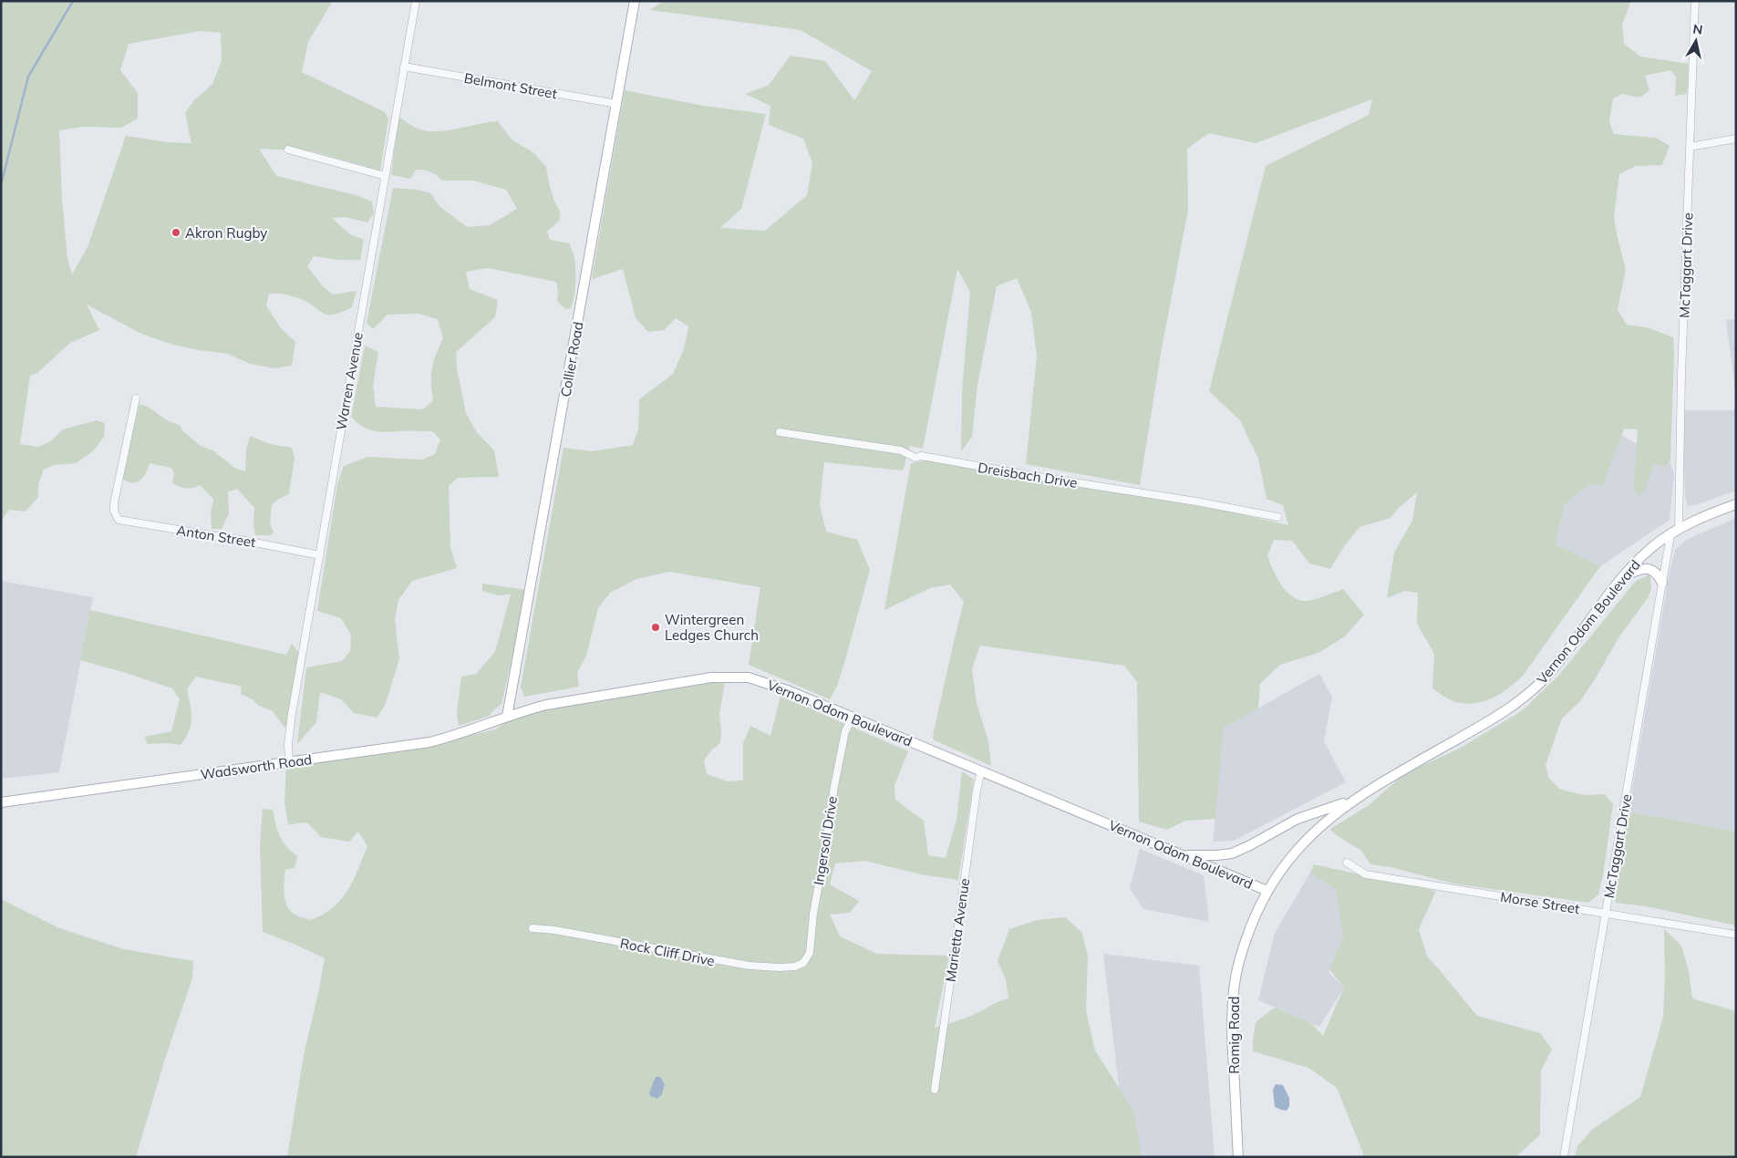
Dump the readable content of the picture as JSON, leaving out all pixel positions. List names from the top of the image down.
{
  "streets": {
    "main road": [
      "Collier Road",
      "Vernon Odom Boulevard",
      "Wadsworth Road",
      "Romig Road"
    ],
    "street": [
      "Belmont Street",
      "McTaggart Drive",
      "Warren Avenue",
      "Dreisbach Drive",
      "Anton Street",
      "Ingersoll Drive",
      "Morse Street",
      "Marietta Avenue",
      "Rock Cliff Drive"
    ]
  },
  "crossings": [
    ["Belmont Street", "Collier Road"],
    ["Belmont Street", "Warren Avenue"],
    ["McTaggart Drive", "Vernon Odom Boulevard"],
    ["McTaggart Drive", "Morse Street"],
    ["Collier Road", "Vernon Odom Boulevard"],
    ["Collier Road", "Wadsworth Road"],
    ["Warren Avenue", "Anton Street"],
    ["Warren Avenue", "Wadsworth Road"],
    ["Vernon Odom Boulevard", "Wadsworth Road"],
    ["Vernon Odom Boulevard", "Ingersoll Drive"],
    ["Vernon Odom Boulevard", "Marietta Avenue"],
    ["Vernon Odom Boulevard", "Romig Road"],
    ["Ingersoll Drive", "Rock Cliff Drive"]
  ],
  "places": ["Akron Rugby", "Wintergreen Ledges Church"],
  "north": "top"
}
